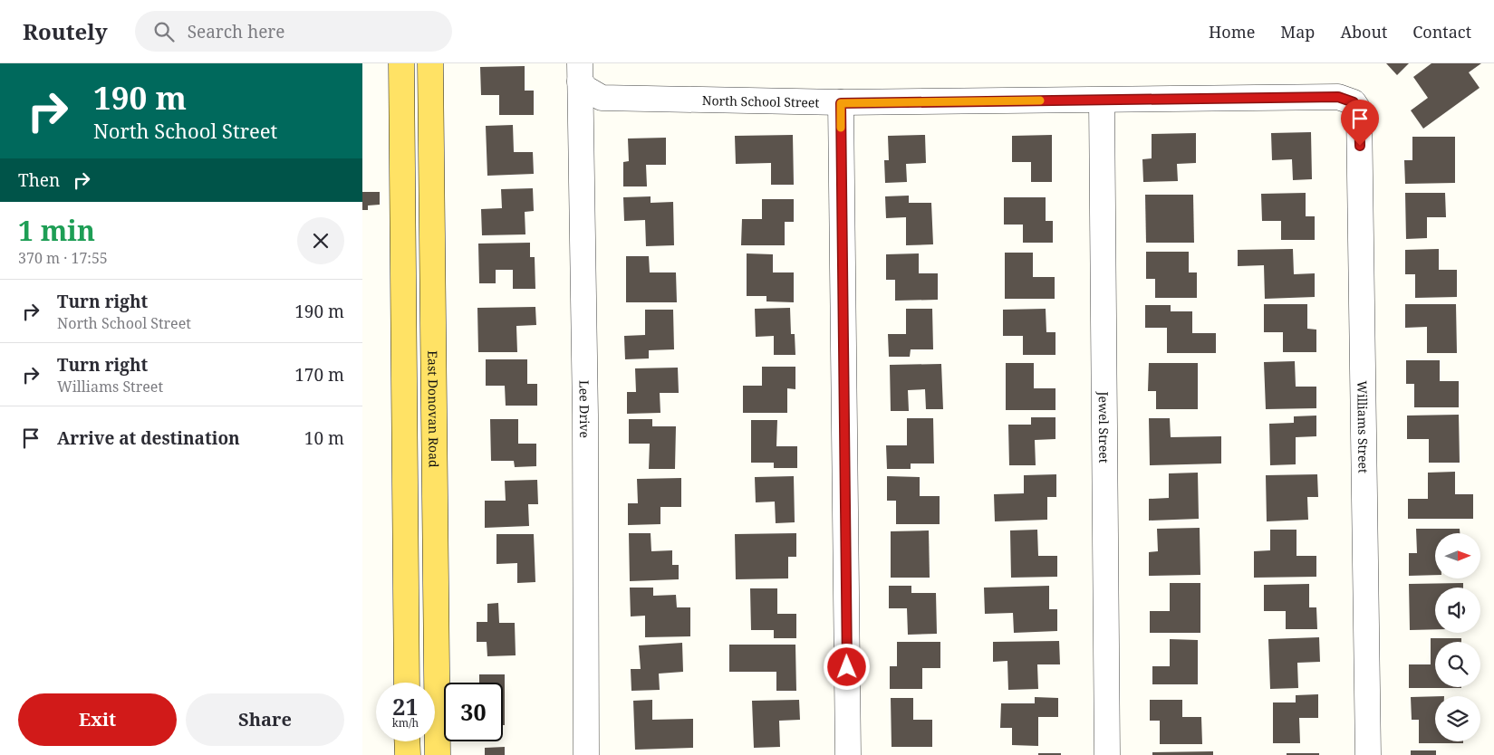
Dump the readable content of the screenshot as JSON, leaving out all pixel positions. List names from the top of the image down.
{
  "streets": {
    "main road": ["East Donovan Road"],
    "street": [
      "North School Street",
      "Lee Drive",
      "Jewel Street",
      "Williams Street"
    ]
  },
  "crossings": [
    ["North School Street", "Lee Drive"],
    ["North School Street", "Jewel Street"],
    ["North School Street", "Williams Street"]
  ],
  "north": "right",
  "page": {
    "header": "Routely",
    "search": "Search here",
    "nav": [
      "Home",
      "Map",
      "About",
      "Contact"
    ],
    "turn": ["190 m", "North School Street"],
    "then": "Then",
    "heading": ["1 min", "370 m · 17:55"],
    "list": [
      {
        "name": "Turn right",
        "note": "North School Street",
        "value": "190 m"
      },
      {
        "name": "Turn right",
        "note": "Williams Street",
        "value": "170 m"
      },
      {
        "name": "Arrive at destination",
        "value": "10 m"
      }
    ],
    "speed": "21 km/h",
    "limit": "30",
    "buttons": ["Exit", "Share"]
  }
}
